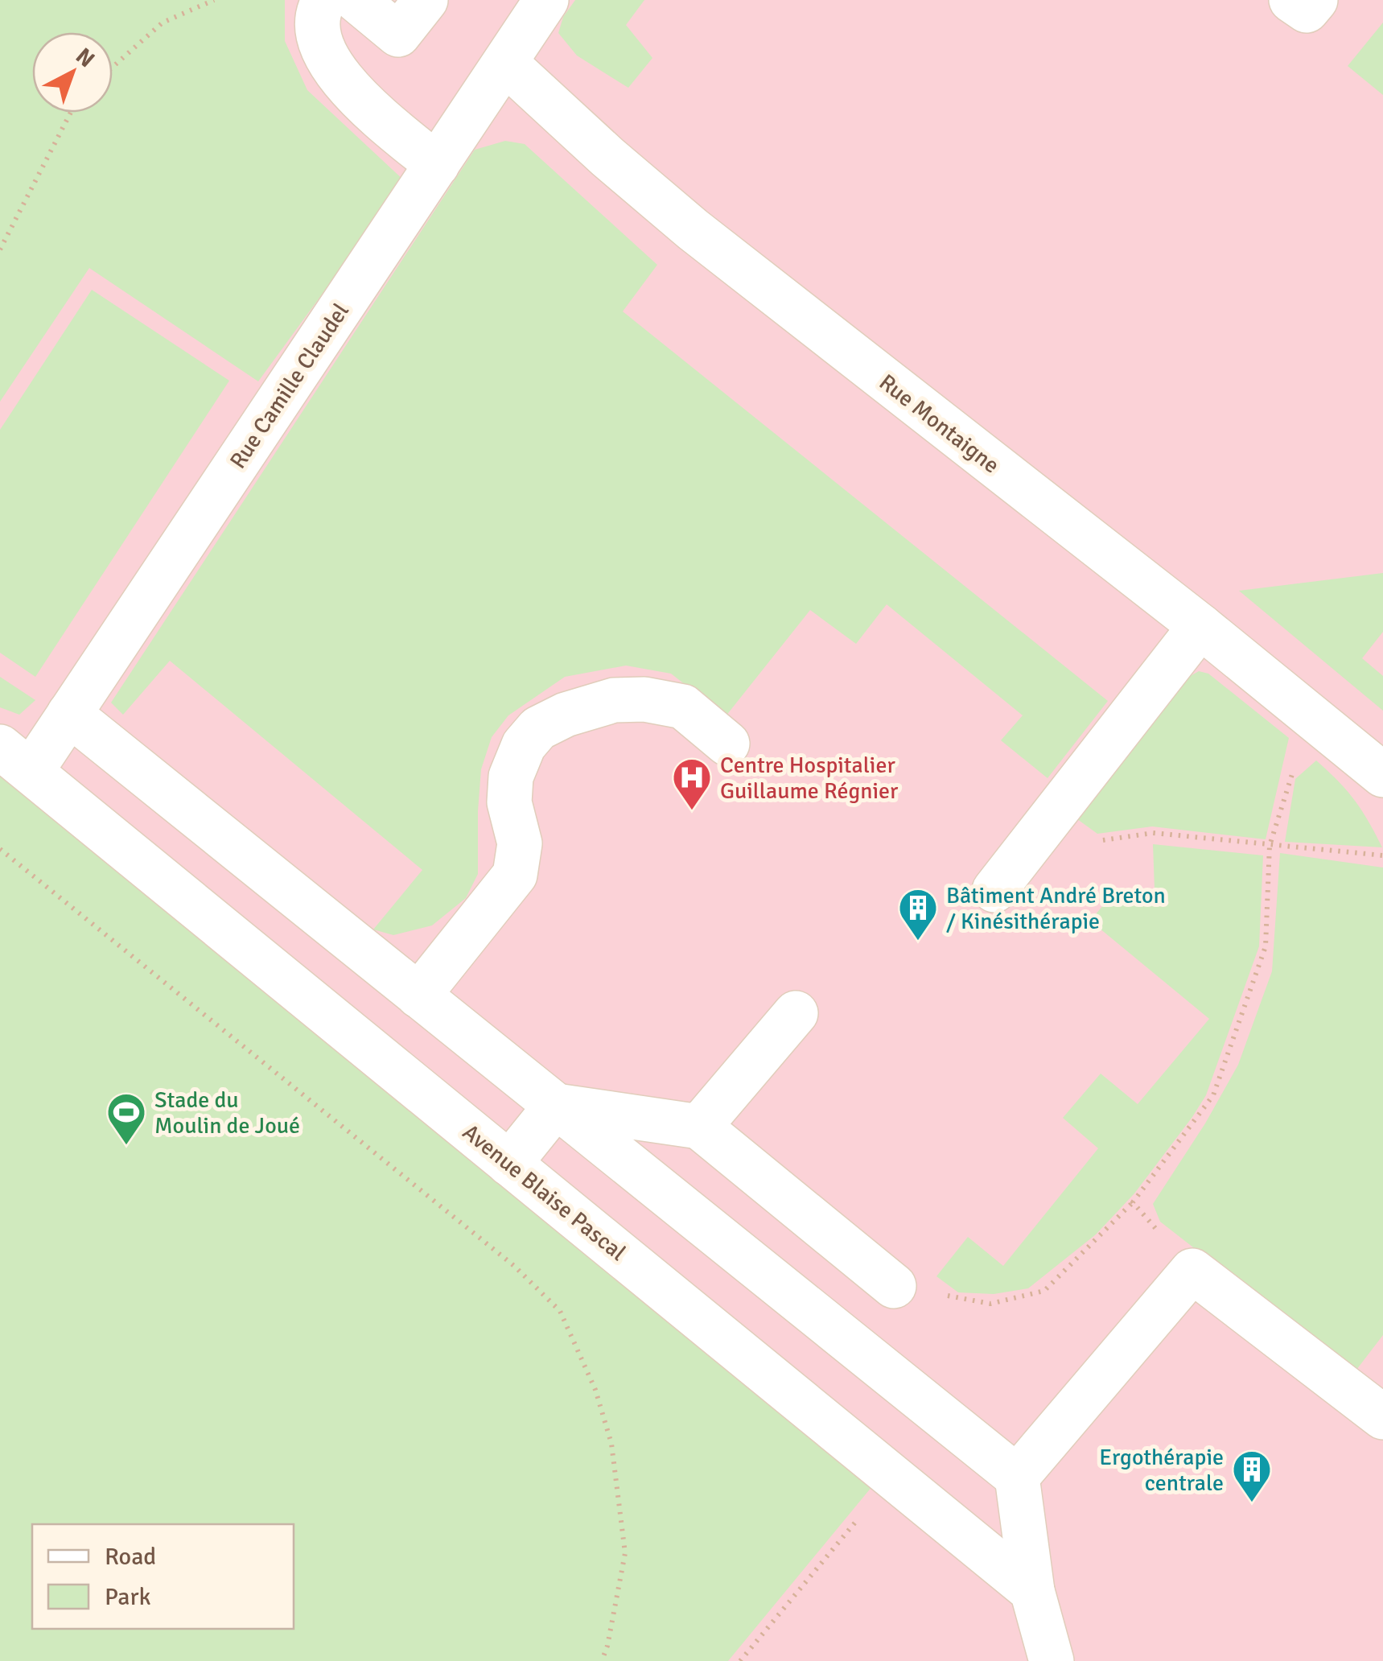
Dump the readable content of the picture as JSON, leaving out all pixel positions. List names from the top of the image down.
{
  "streets": {
    "lane": ["Rue Camille Claudel", "Rue Montaigne", "Avenue Blaise Pascal"]
  },
  "crossings": [
    ["Rue Camille Claudel", "Rue Montaigne"],
    ["Rue Camille Claudel", "Avenue Blaise Pascal"]
  ],
  "places": {
    "hospital": ["Centre Hospitalier Guillaume Régnier"],
    "building": ["Bâtiment André Breton / Kinésithérapie", "Ergothérapie centrale"],
    "sports": ["Stade du Moulin de Joué"]
  },
  "legend": ["Road", "Park"],
  "north": "top right"
}
